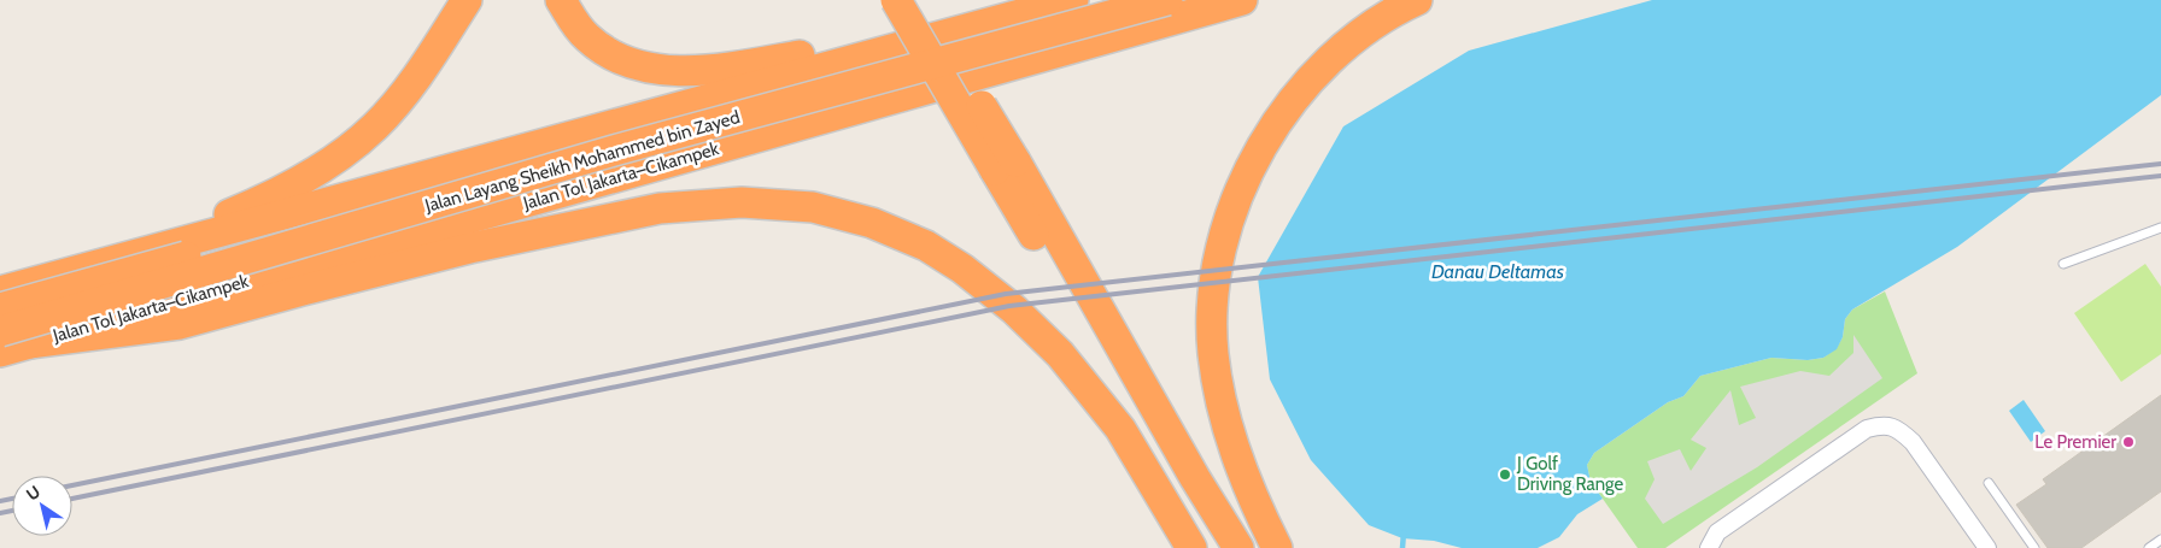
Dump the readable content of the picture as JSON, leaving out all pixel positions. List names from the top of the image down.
{
  "streets": {
    "highway": ["Jalan Layang Sheikh Mohammed bin Zayed", "Jalan Tol Jakarta–Cikampek"]
  },
  "water": ["Danau Deltamas"],
  "places": ["Le Premier", "J Golf Driving Range"],
  "north": "top left"
}
